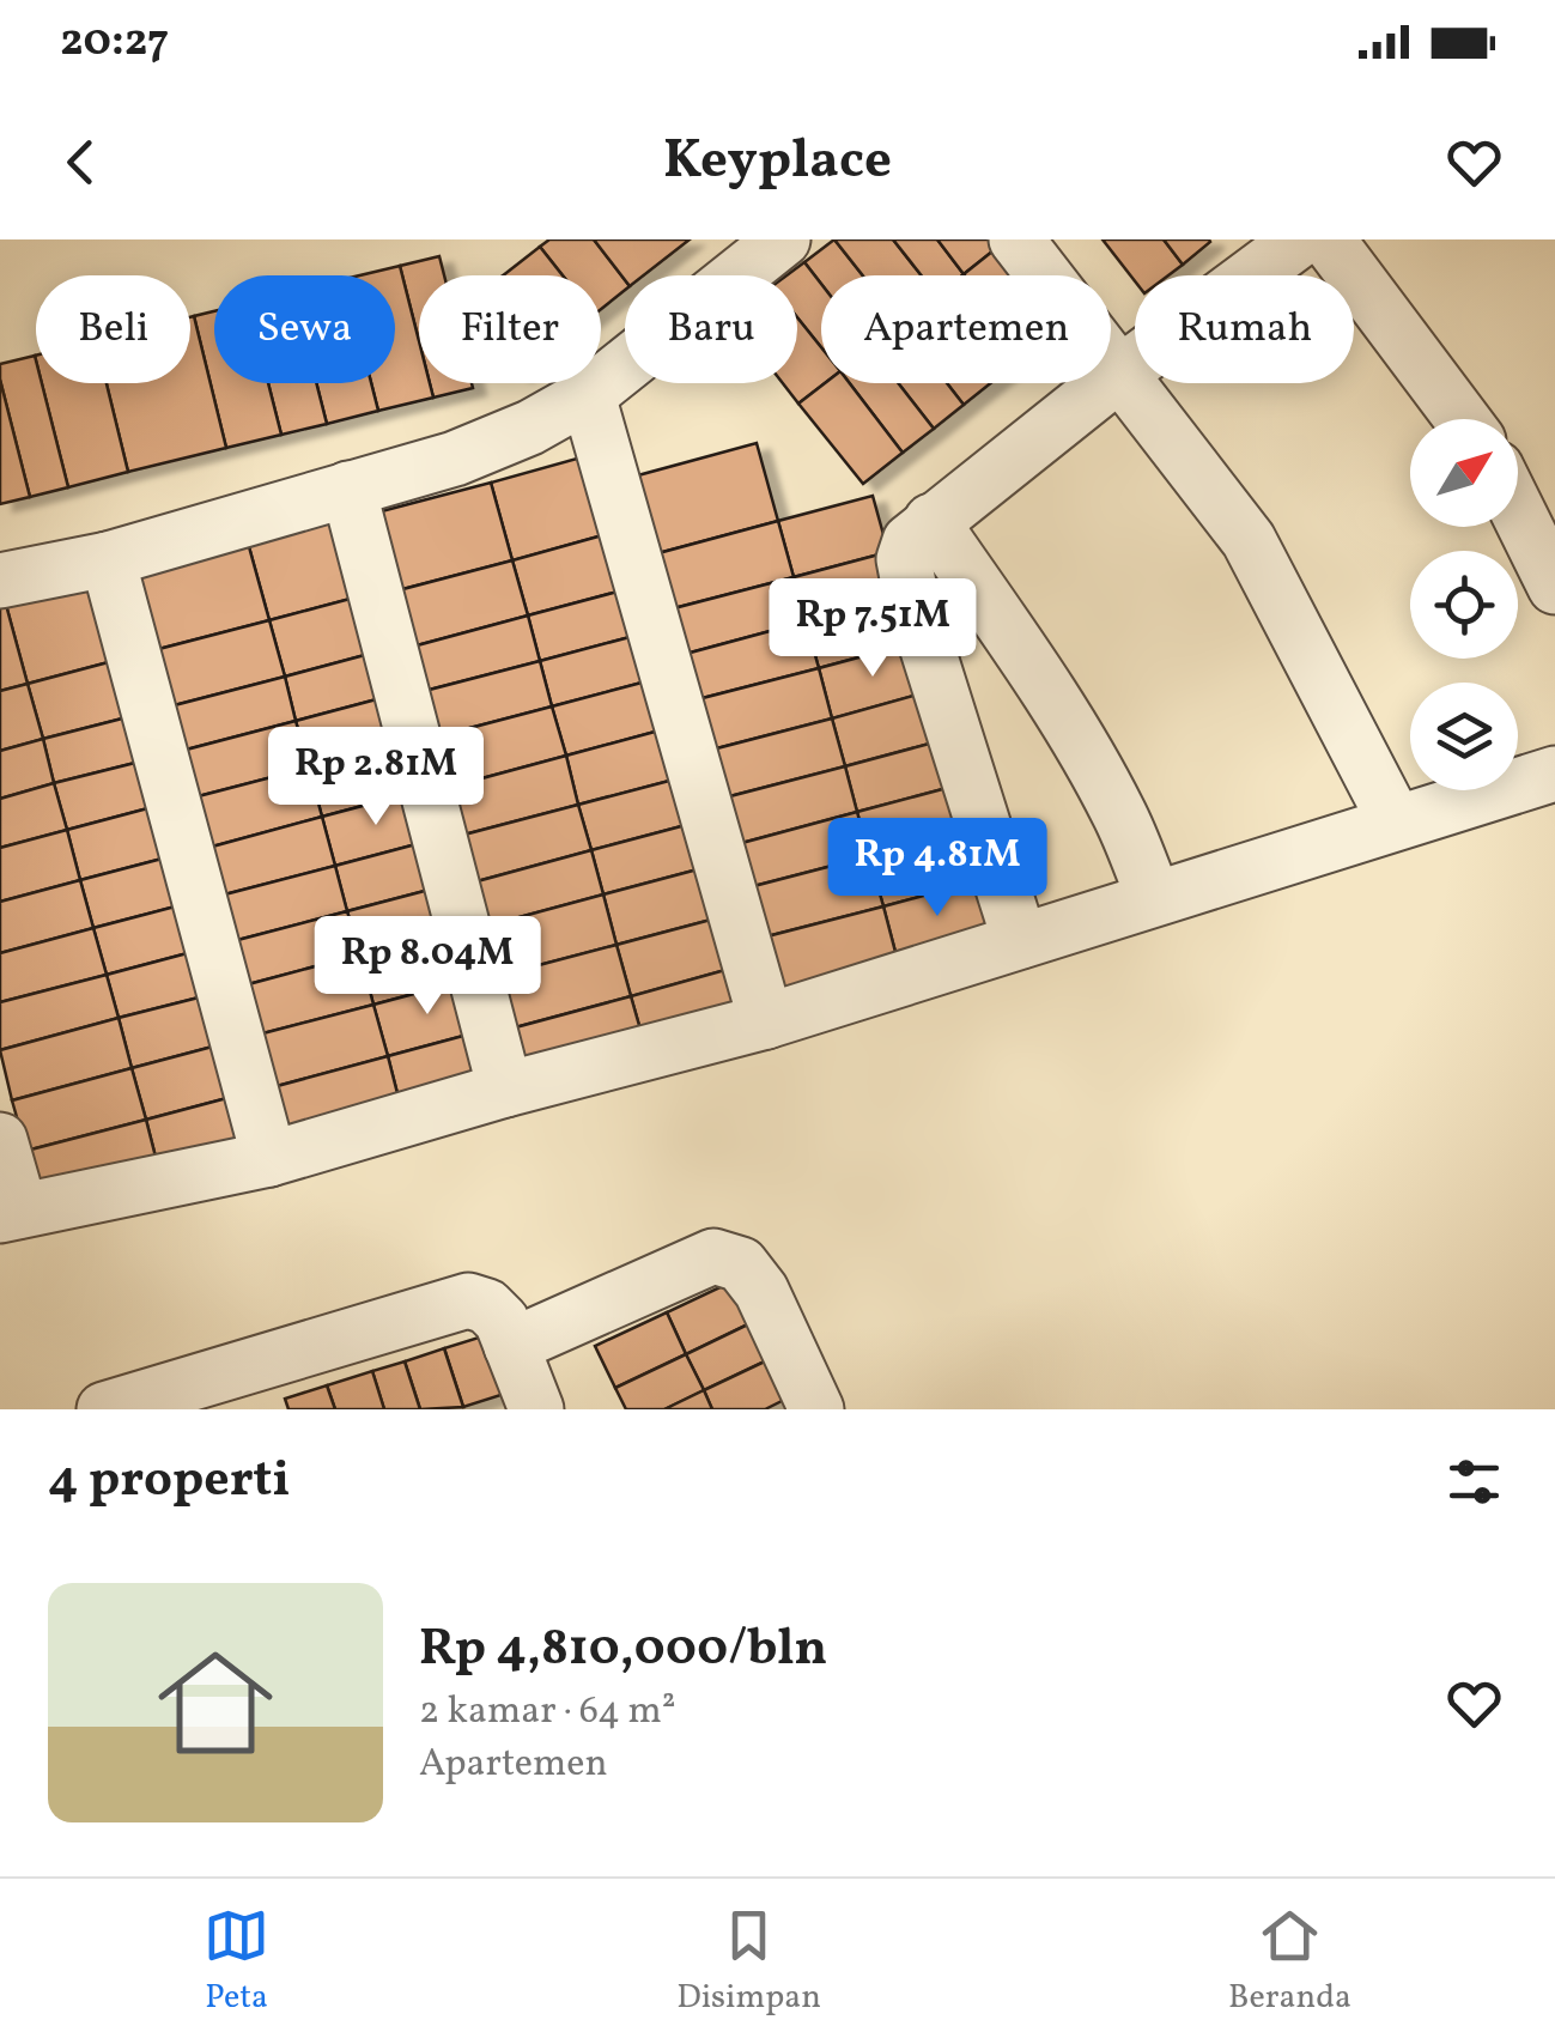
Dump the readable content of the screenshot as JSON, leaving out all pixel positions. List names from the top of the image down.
{
  "north": "top right",
  "page": {
    "status": "20:27",
    "header": "Keyplace",
    "chip": [
      "Beli",
      "Sewa",
      "Filter",
      "Baru",
      "Apartemen",
      "Rumah"
    ],
    "price": [
      "Rp 7.51M",
      "Rp 2.81M",
      "Rp 4.81M",
      "Rp 8.04M"
    ],
    "heading": "4 properti",
    "list": [
      {
        "name": "Rp 4,810,000/bln",
        "note": "2 kamar · 64 m² · Apartemen"
      }
    ],
    "tabs": ["Peta", "Disimpan", "Beranda"]
  }
}
